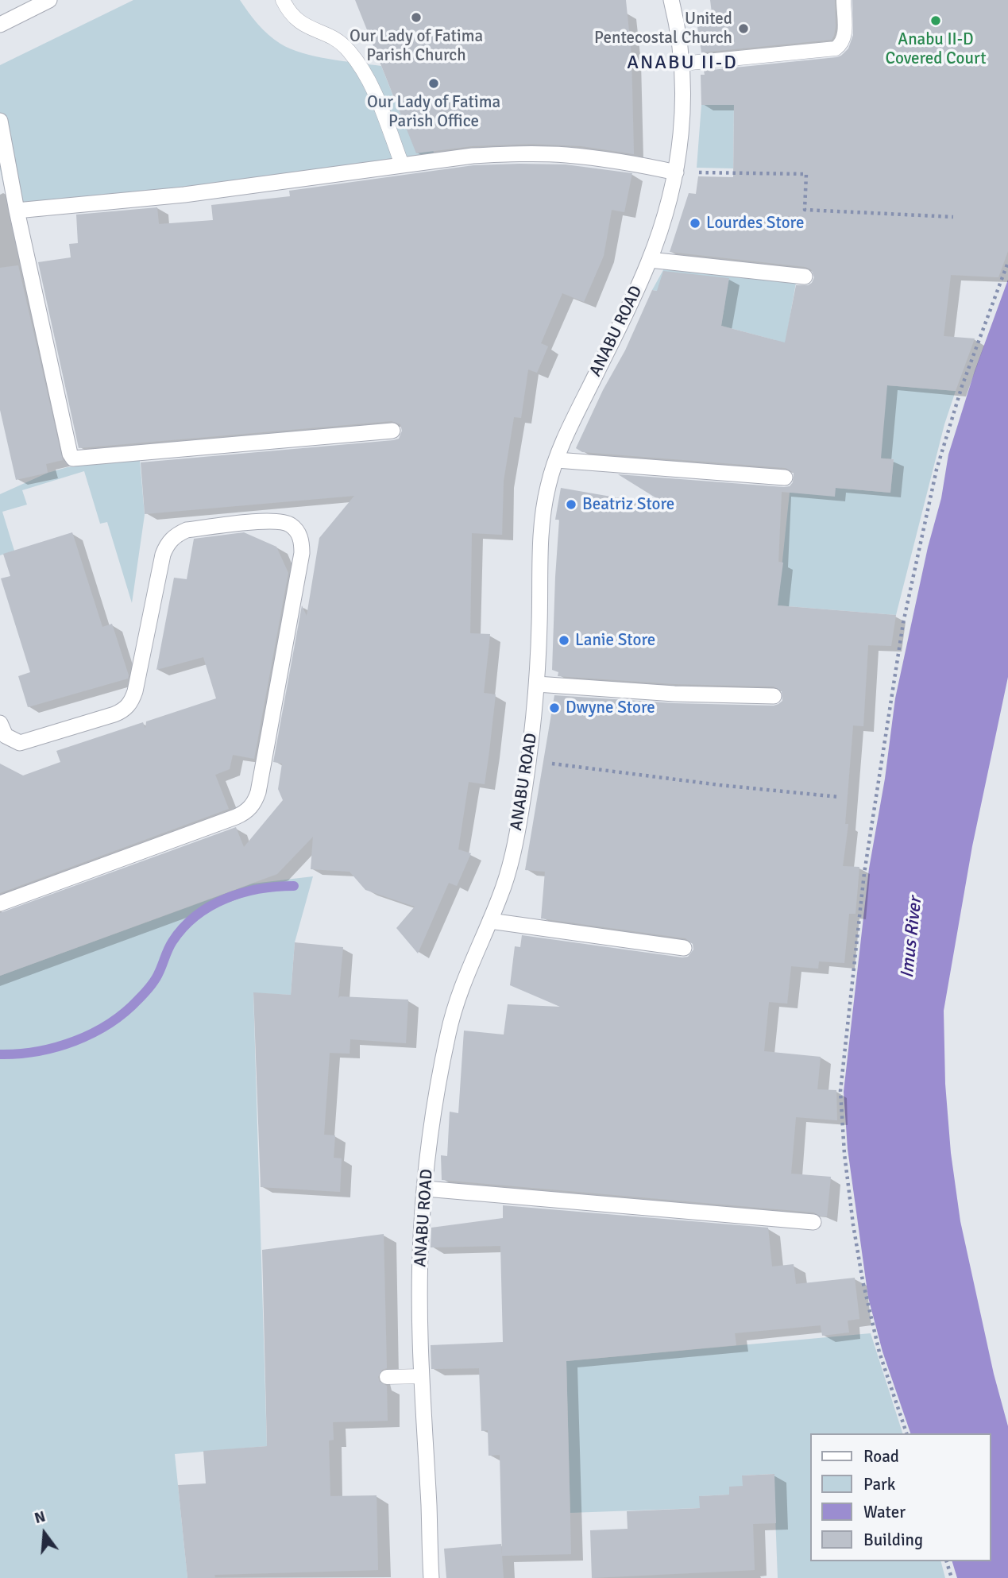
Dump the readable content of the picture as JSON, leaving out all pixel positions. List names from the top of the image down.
{
  "streets": {
    "street": ["ANABU ROAD"]
  },
  "districts": ["ANABU II-D"],
  "water": ["Imus River"],
  "places": [
    "Our Lady of Fatima Parish Church",
    "Anabu II-D Covered Court",
    "United Pentecostal Church",
    "Our Lady of Fatima Parish Office",
    "Lourdes Store",
    "Beatriz Store",
    "Lanie Store",
    "Dwyne Store"
  ],
  "legend": [
    "Road",
    "Park",
    "Water",
    "Building"
  ],
  "north": "top"
}
